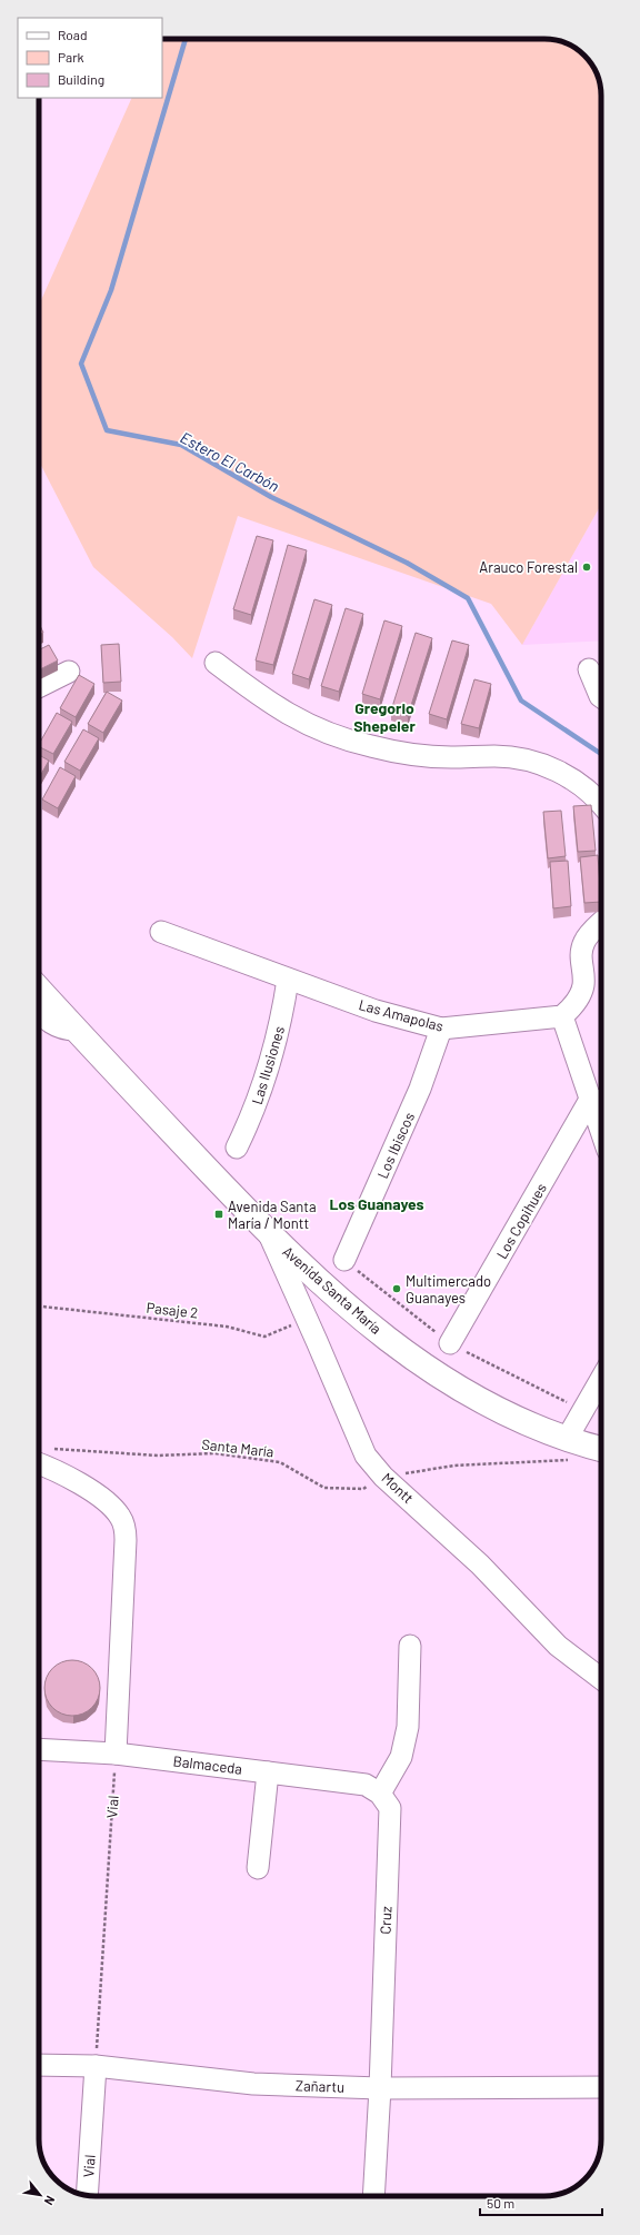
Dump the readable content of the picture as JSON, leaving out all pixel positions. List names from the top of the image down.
{
  "streets": {
    "main road": ["Avenida Santa María"],
    "street": [
      "Las Amapolas",
      "Las Ilusiones",
      "Los Ibiscos",
      "Los Copihues",
      "Montt",
      "Balmaceda",
      "Vial",
      "Cruz",
      "Zañartu"
    ],
    "path": ["Pasaje 2", "Santa María"]
  },
  "crossings": [
    ["Las Amapolas", "Las Ilusiones"],
    ["Las Amapolas", "Los Ibiscos"],
    ["Avenida Santa María", "Santa María"],
    ["Avenida Santa María", "Montt"],
    ["Pasaje 2", "Montt"],
    ["Santa María", "Montt"],
    ["Balmaceda", "Vial"],
    ["Balmaceda", "Cruz"],
    ["Vial", "Zañartu"],
    ["Cruz", "Zañartu"]
  ],
  "districts": ["Gregorio Shepeler", "Los Guanayes"],
  "water": ["Estero El Carbón"],
  "places": {
    "other": ["Arauco Forestal", "Multimercado Guanayes"],
    "transit": ["Avenida Santa María / Montt"]
  },
  "legend": ["Road", "Park", "Building"],
  "scale_bar": "50 m",
  "north": "bottom right"
}
